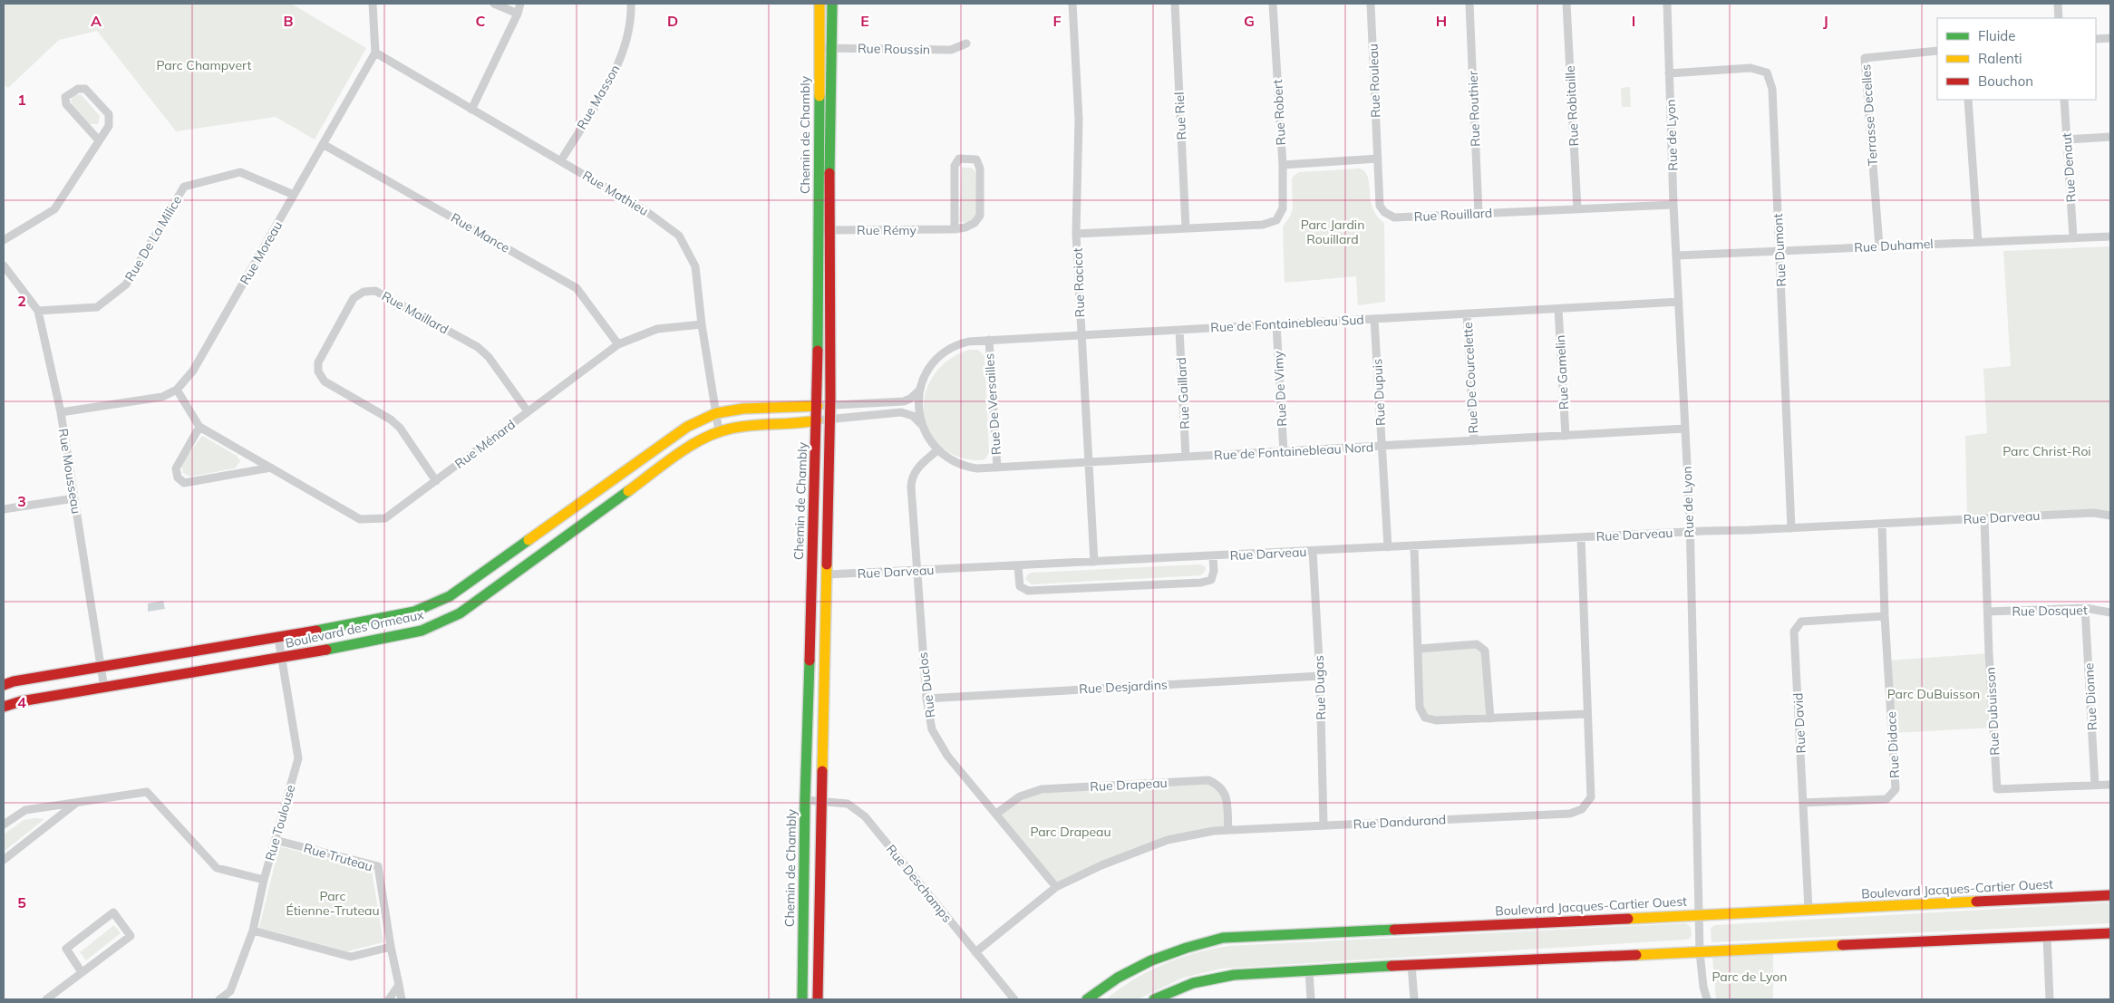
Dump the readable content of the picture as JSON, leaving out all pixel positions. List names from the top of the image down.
{
  "streets": {
    "main road": ["Chemin de Chambly", "Boulevard des Ormeaux", "Boulevard Jacques-Cartier Ouest"],
    "street": [
      "Rue Roussin",
      "Rue Rouleau",
      "Rue Masson",
      "Rue Robitaille",
      "Rue Routhier",
      "Rue Robert",
      "Terrasse Decelles",
      "Rue Riel",
      "Rue de Lyon",
      "Rue Denaut",
      "Rue Mathieu",
      "Rue Rouillard",
      "Rue Rémy",
      "Rue Mance",
      "Rue De La Milice",
      "Rue Duhamel",
      "Rue Dumont",
      "Rue Moreau",
      "Rue Racicot",
      "Rue Maillard",
      "Rue de Fontainebleau Sud",
      "Rue Gamelin",
      "Rue De Courcelette",
      "Rue De Vimy",
      "Rue Dupuis",
      "Rue Gaillard",
      "Rue De Versailles",
      "Rue Ménard",
      "Rue de Fontainebleau Nord",
      "Rue Mousseau",
      "Rue Darveau",
      "Rue Dosquet",
      "Rue Duclos",
      "Rue Desjardins",
      "Rue Dugas",
      "Rue Dionne",
      "Rue Dubuisson",
      "Rue David",
      "Rue Didace",
      "Rue Drapeau",
      "Rue Dandurand",
      "Rue Toulouse",
      "Rue Truteau",
      "Rue Deschamps"
    ]
  },
  "crossings": [
    ["Rue Roussin", "Chemin de Chambly"],
    ["Rue Rouleau", "Rue Rouillard"],
    ["Rue Masson", "Rue Mathieu"],
    ["Rue Robitaille", "Rue Rouillard"],
    ["Rue Routhier", "Rue Rouillard"],
    ["Rue Robert", "Rue Riel"],
    ["Terrasse Decelles", "Rue Duhamel"],
    ["Chemin de Chambly", "Rue Rémy"],
    ["Chemin de Chambly", "Rue Darveau"],
    ["Chemin de Chambly", "Boulevard des Ormeaux"],
    ["Chemin de Chambly", "Rue Deschamps"],
    ["Rue de Lyon", "Rue Rouillard"],
    ["Rue de Lyon", "Rue Duhamel"],
    ["Rue de Lyon", "Rue Dumont"],
    ["Rue de Lyon", "Rue de Fontainebleau Sud"],
    ["Rue de Lyon", "Rue de Fontainebleau Nord"],
    ["Rue de Lyon", "Rue Darveau"],
    ["Rue de Lyon", "Boulevard Jacques-Cartier Ouest"],
    ["Rue Denaut", "Rue Duhamel"],
    ["Rue Mathieu", "Rue Moreau"],
    ["Rue Mathieu", "Rue Ménard"],
    ["Rue Mathieu", "Boulevard des Ormeaux"],
    ["Rue Mance", "Rue Moreau"],
    ["Rue Mance", "Rue Ménard"],
    ["Rue De La Milice", "Rue Moreau"],
    ["Rue De La Milice", "Rue Mousseau"],
    ["Rue Duhamel", "Rue Dumont"],
    ["Rue Dumont", "Rue Darveau"],
    ["Rue Moreau", "Rue Ménard"],
    ["Rue Moreau", "Rue Mousseau"],
    ["Rue Racicot", "Rue de Fontainebleau Sud"],
    ["Rue Racicot", "Rue de Fontainebleau Nord"],
    ["Rue Racicot", "Rue Darveau"],
    ["Rue Maillard", "Rue Ménard"],
    ["Rue de Fontainebleau Sud", "Rue Gamelin"],
    ["Rue de Fontainebleau Sud", "Rue De Courcelette"],
    ["Rue de Fontainebleau Sud", "Rue De Vimy"],
    ["Rue de Fontainebleau Sud", "Rue Dupuis"],
    ["Rue de Fontainebleau Sud", "Rue Gaillard"],
    ["Rue de Fontainebleau Sud", "Rue De Versailles"],
    ["Rue Gamelin", "Rue de Fontainebleau Nord"],
    ["Rue De Courcelette", "Rue de Fontainebleau Nord"],
    ["Rue De Vimy", "Rue de Fontainebleau Nord"],
    ["Rue Dupuis", "Rue de Fontainebleau Nord"],
    ["Rue Dupuis", "Rue Darveau"],
    ["Rue Gaillard", "Rue de Fontainebleau Nord"],
    ["Rue De Versailles", "Rue de Fontainebleau Nord"],
    ["Rue de Fontainebleau Nord", "Rue Duclos"],
    ["Rue Mousseau", "Boulevard des Ormeaux"],
    ["Rue Darveau", "Rue Duclos"],
    ["Rue Darveau", "Rue Dugas"],
    ["Rue Darveau", "Rue Dubuisson"],
    ["Rue Darveau", "Rue Didace"],
    ["Rue Darveau", "Rue Dandurand"],
    ["Rue Dosquet", "Rue Dionne"],
    ["Rue Dosquet", "Rue Dubuisson"],
    ["Boulevard des Ormeaux", "Rue Toulouse"],
    ["Rue Duclos", "Rue Desjardins"],
    ["Rue Duclos", "Rue Drapeau"],
    ["Rue Duclos", "Rue Dandurand"],
    ["Rue Desjardins", "Rue Dugas"],
    ["Rue Dugas", "Rue Dandurand"],
    ["Rue Dionne", "Rue Dubuisson"],
    ["Rue David", "Rue Didace"],
    ["Rue David", "Boulevard Jacques-Cartier Ouest"],
    ["Rue Drapeau", "Rue Dandurand"],
    ["Rue Dandurand", "Rue Deschamps"],
    ["Rue Toulouse", "Rue Truteau"]
  ],
  "parks": [
    "Parc Champvert",
    "Parc Jardin Rouillard",
    "Parc Christ-Roi",
    "Parc DuBuisson",
    "Parc Drapeau",
    "Parc Étienne-Truteau",
    "Parc de Lyon"
  ],
  "legend": ["Fluide", "Ralenti", "Bouchon"],
  "grid": {
    "columns": [
      "A",
      "B",
      "C",
      "D",
      "E",
      "F",
      "G",
      "H",
      "I",
      "J"
    ],
    "rows": [
      "1",
      "2",
      "3",
      "4",
      "5"
    ]
  }
}
